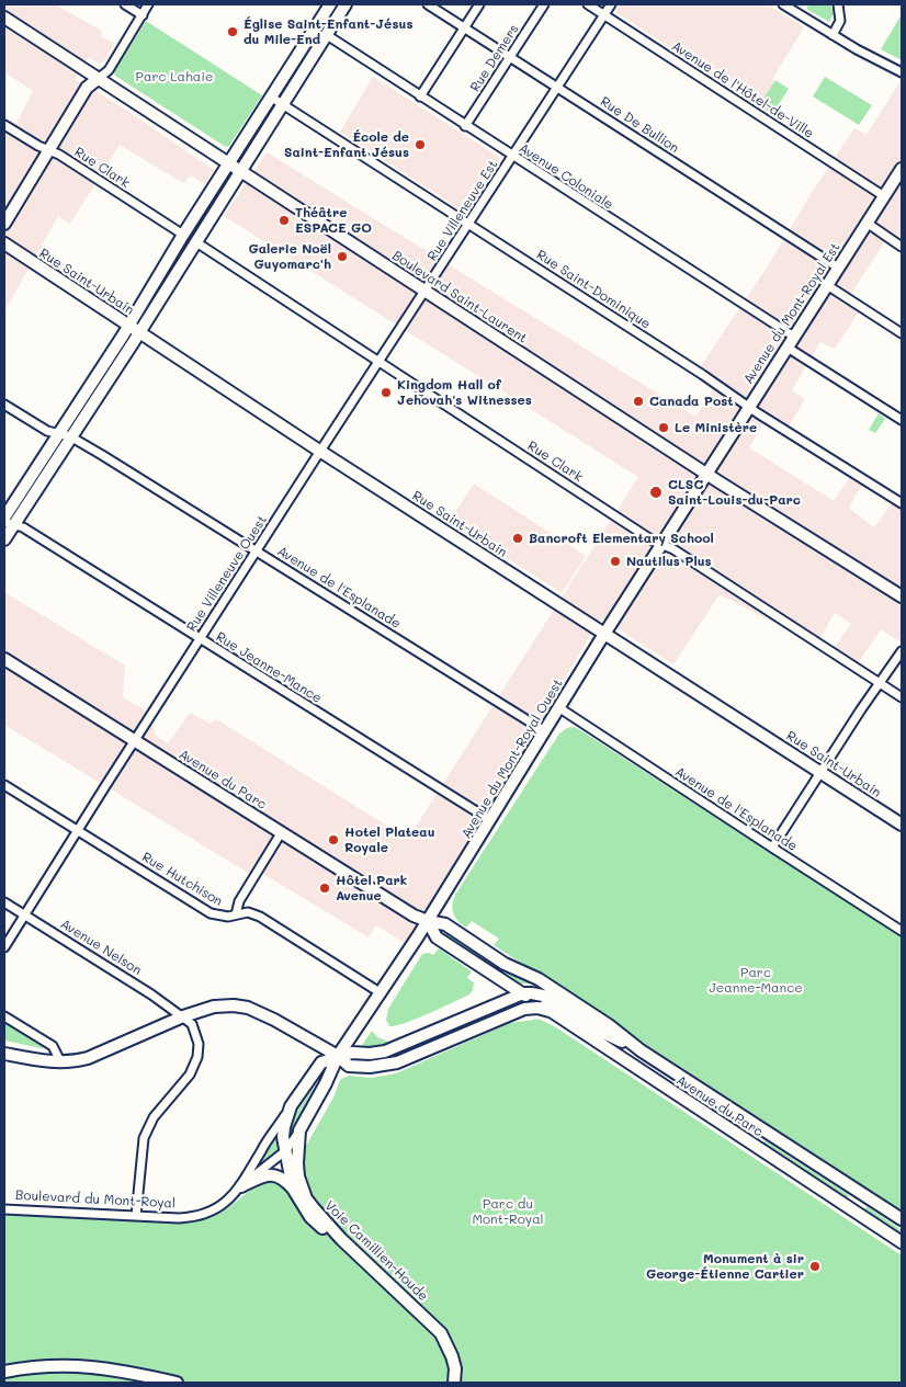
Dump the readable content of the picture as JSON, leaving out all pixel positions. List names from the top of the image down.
{
  "streets": {
    "main road": [
      "Rue Saint-Urbain",
      "Boulevard Saint-Laurent",
      "Avenue du Mont-Royal Est",
      "Avenue du Mont-Royal Ouest",
      "Avenue du Parc",
      "Boulevard du Mont-Royal",
      "Voie Camillien-Houde"
    ],
    "street": [
      "Rue Demers",
      "Avenue de l'Hôtel-de-Ville",
      "Rue De Bullion",
      "Rue Clark",
      "Avenue Coloniale",
      "Rue Villeneuve Est",
      "Rue Saint-Dominique",
      "Rue Villeneuve Ouest",
      "Avenue de l'Esplanade",
      "Rue Jeanne-Mance",
      "Rue Hutchison",
      "Avenue Nelson"
    ]
  },
  "crossings": [
    ["Rue Demers", "Rue De Bullion"],
    ["Rue Demers", "Avenue Coloniale"],
    ["Avenue de l'Hôtel-de-Ville", "Rue Villeneuve Est"],
    ["Avenue de l'Hôtel-de-Ville", "Avenue du Mont-Royal Est"],
    ["Rue De Bullion", "Rue Villeneuve Est"],
    ["Rue De Bullion", "Avenue du Mont-Royal Est"],
    ["Rue Clark", "Rue Villeneuve Ouest"],
    ["Rue Clark", "Avenue du Mont-Royal Ouest"],
    ["Avenue Coloniale", "Rue Villeneuve Est"],
    ["Avenue Coloniale", "Avenue du Mont-Royal Est"],
    ["Rue Villeneuve Est", "Rue Saint-Dominique"],
    ["Rue Villeneuve Est", "Boulevard Saint-Laurent"],
    ["Rue Villeneuve Est", "Rue Villeneuve Ouest"],
    ["Rue Saint-Urbain", "Rue Villeneuve Ouest"],
    ["Rue Saint-Urbain", "Avenue du Mont-Royal Ouest"],
    ["Rue Saint-Dominique", "Avenue du Mont-Royal Est"],
    ["Boulevard Saint-Laurent", "Avenue du Mont-Royal Est"],
    ["Boulevard Saint-Laurent", "Rue Villeneuve Ouest"],
    ["Boulevard Saint-Laurent", "Avenue du Mont-Royal Ouest"],
    ["Avenue du Mont-Royal Est", "Avenue du Mont-Royal Ouest"],
    ["Rue Villeneuve Ouest", "Avenue de l'Esplanade"],
    ["Rue Villeneuve Ouest", "Rue Jeanne-Mance"],
    ["Rue Villeneuve Ouest", "Avenue du Parc"],
    ["Rue Villeneuve Ouest", "Rue Hutchison"],
    ["Rue Villeneuve Ouest", "Avenue Nelson"],
    ["Avenue de l'Esplanade", "Avenue du Mont-Royal Ouest"],
    ["Rue Jeanne-Mance", "Avenue du Mont-Royal Ouest"],
    ["Avenue du Mont-Royal Ouest", "Avenue du Parc"],
    ["Avenue du Mont-Royal Ouest", "Rue Hutchison"],
    ["Avenue du Mont-Royal Ouest", "Boulevard du Mont-Royal"],
    ["Boulevard du Mont-Royal", "Voie Camillien-Houde"]
  ],
  "parks": ["Parc Lahaie", "Parc Jeanne-Mance", "Parc du Mont-Royal"],
  "places": [
    "Église Saint-Enfant-Jésus du Mile-End",
    "École de Saint-Enfant Jésus",
    "Théâtre ESPACE GO",
    "Galerie Noël Guyomarc'h",
    "Kingdom Hall of Jehovah's Witnesses",
    "Canada Post",
    "Le Ministère",
    "CLSC Saint-Louis-du-Parc",
    "Bancroft Elementary School",
    "Nautilus Plus",
    "Hotel Plateau Royale",
    "Hôtel Park Avenue",
    "Monument à sir George-Étienne Cartier"
  ]
}
